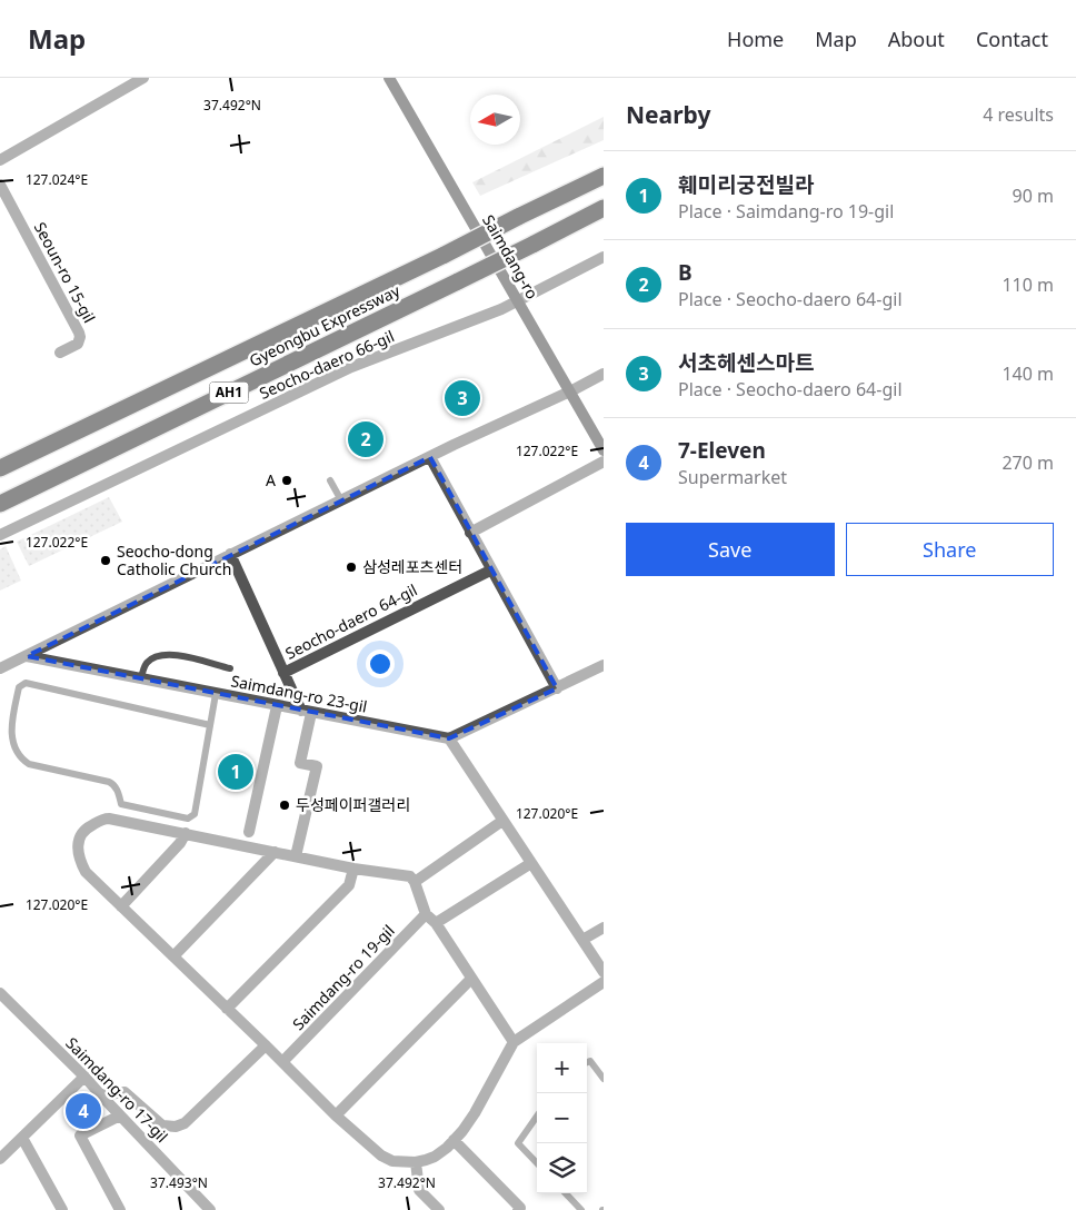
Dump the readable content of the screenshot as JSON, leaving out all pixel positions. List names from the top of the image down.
{
  "streets": {
    "highway": ["Gyeongbu Expressway", "AH1"],
    "main road": ["Saimdang-ro"],
    "street": [
      "Seoun-ro 15-gil",
      "Seocho-daero 66-gil",
      "Seocho-daero 64-gil",
      "Saimdang-ro 23-gil",
      "Saimdang-ro 19-gil",
      "Saimdang-ro 17-gil"
    ]
  },
  "crossings": [
    ["Saimdang-ro", "Seocho-daero 66-gil"]
  ],
  "places": [
    "A",
    "Seocho-dong Catholic Church",
    "삼성레포츠센터",
    "두성페이퍼갤러리"
  ],
  "north": "left",
  "page": {
    "header": "Map",
    "nav": [
      "Home",
      "Map",
      "About",
      "Contact"
    ],
    "heading": ["Nearby", "4 results"],
    "list": [
      {
        "mark": "1",
        "name": "훼미리궁전빌라",
        "note": "Place · Saimdang-ro 19-gil",
        "value": "90 m"
      },
      {
        "mark": "2",
        "name": "B",
        "note": "Place · Seocho-daero 64-gil",
        "value": "110 m"
      },
      {
        "mark": "3",
        "name": "서초헤센스마트",
        "note": "Place · Seocho-daero 64-gil",
        "value": "140 m"
      },
      {
        "mark": "4",
        "name": "7-Eleven",
        "note": "Supermarket",
        "value": "270 m"
      }
    ],
    "pins": [
      "3",
      "2",
      "1",
      "4"
    ],
    "buttons": ["Save", "Share"],
    "map_buttons": ["+", "−"]
  },
  "coordinates": [
    "37.492°N",
    "127.024°E",
    "127.022°E",
    "127.020°E",
    "37.493°N"
  ]
}
